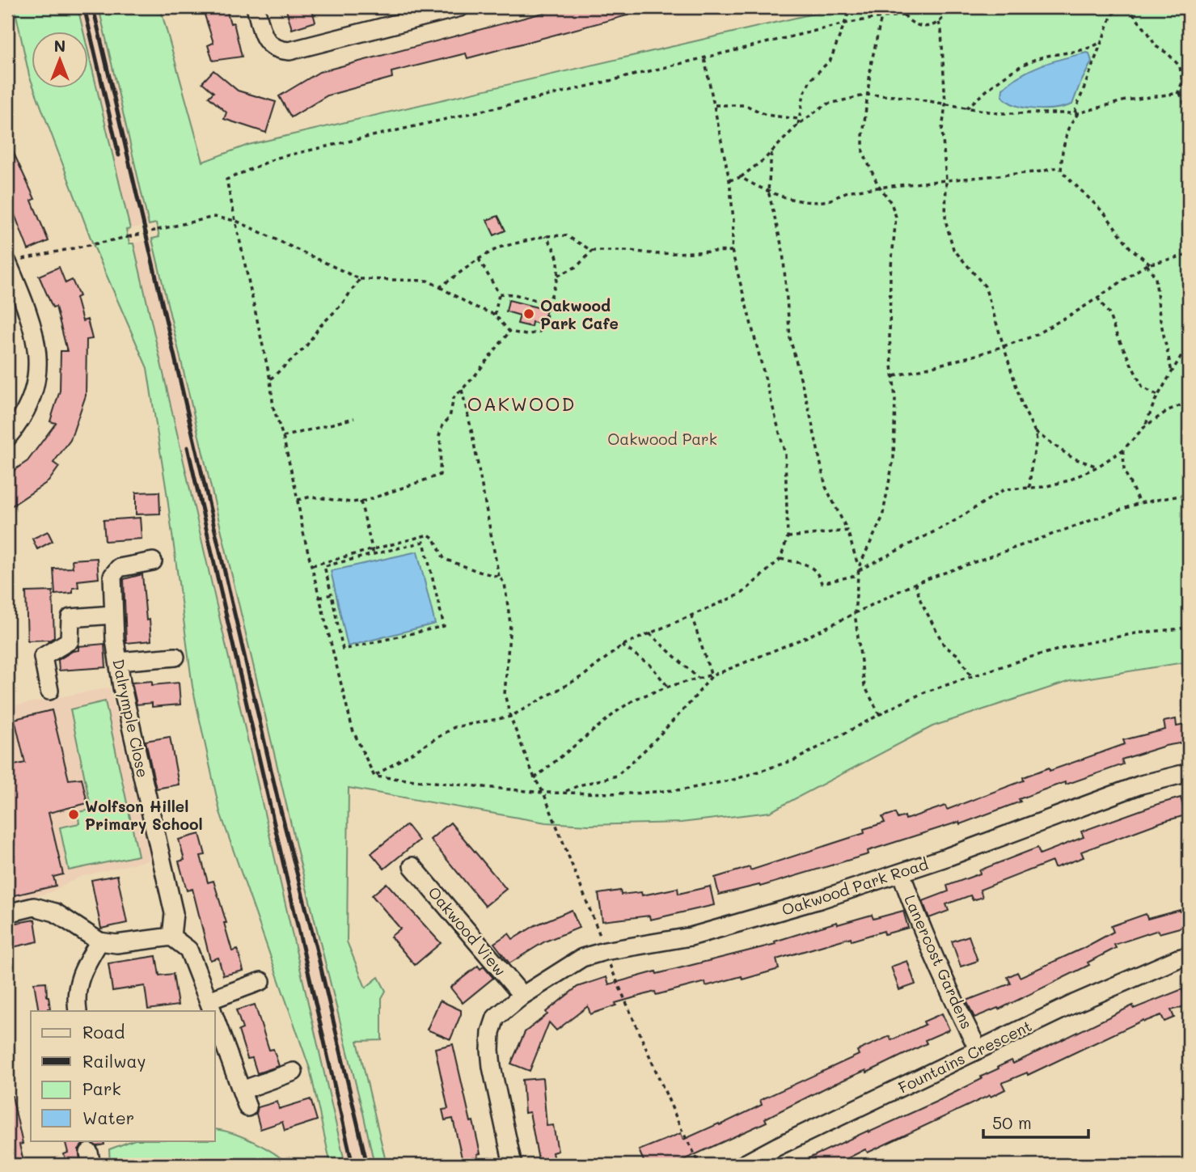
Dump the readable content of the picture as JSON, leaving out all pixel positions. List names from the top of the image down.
{
  "streets": {
    "street": [
      "Dalrymple Close",
      "Oakwood Park Road",
      "Oakwood View",
      "Lanercost Gardens",
      "Fountains Crescent"
    ]
  },
  "crossings": [
    ["Oakwood Park Road", "Oakwood View"],
    ["Oakwood Park Road", "Lanercost Gardens"],
    ["Lanercost Gardens", "Fountains Crescent"]
  ],
  "districts": ["OAKWOOD"],
  "parks": ["Oakwood Park"],
  "places": ["Oakwood Park Cafe", "Wolfson Hillel Primary School"],
  "legend": [
    "Road",
    "Railway",
    "Park",
    "Water"
  ],
  "scale_bar": "50 m",
  "north": "top"
}
